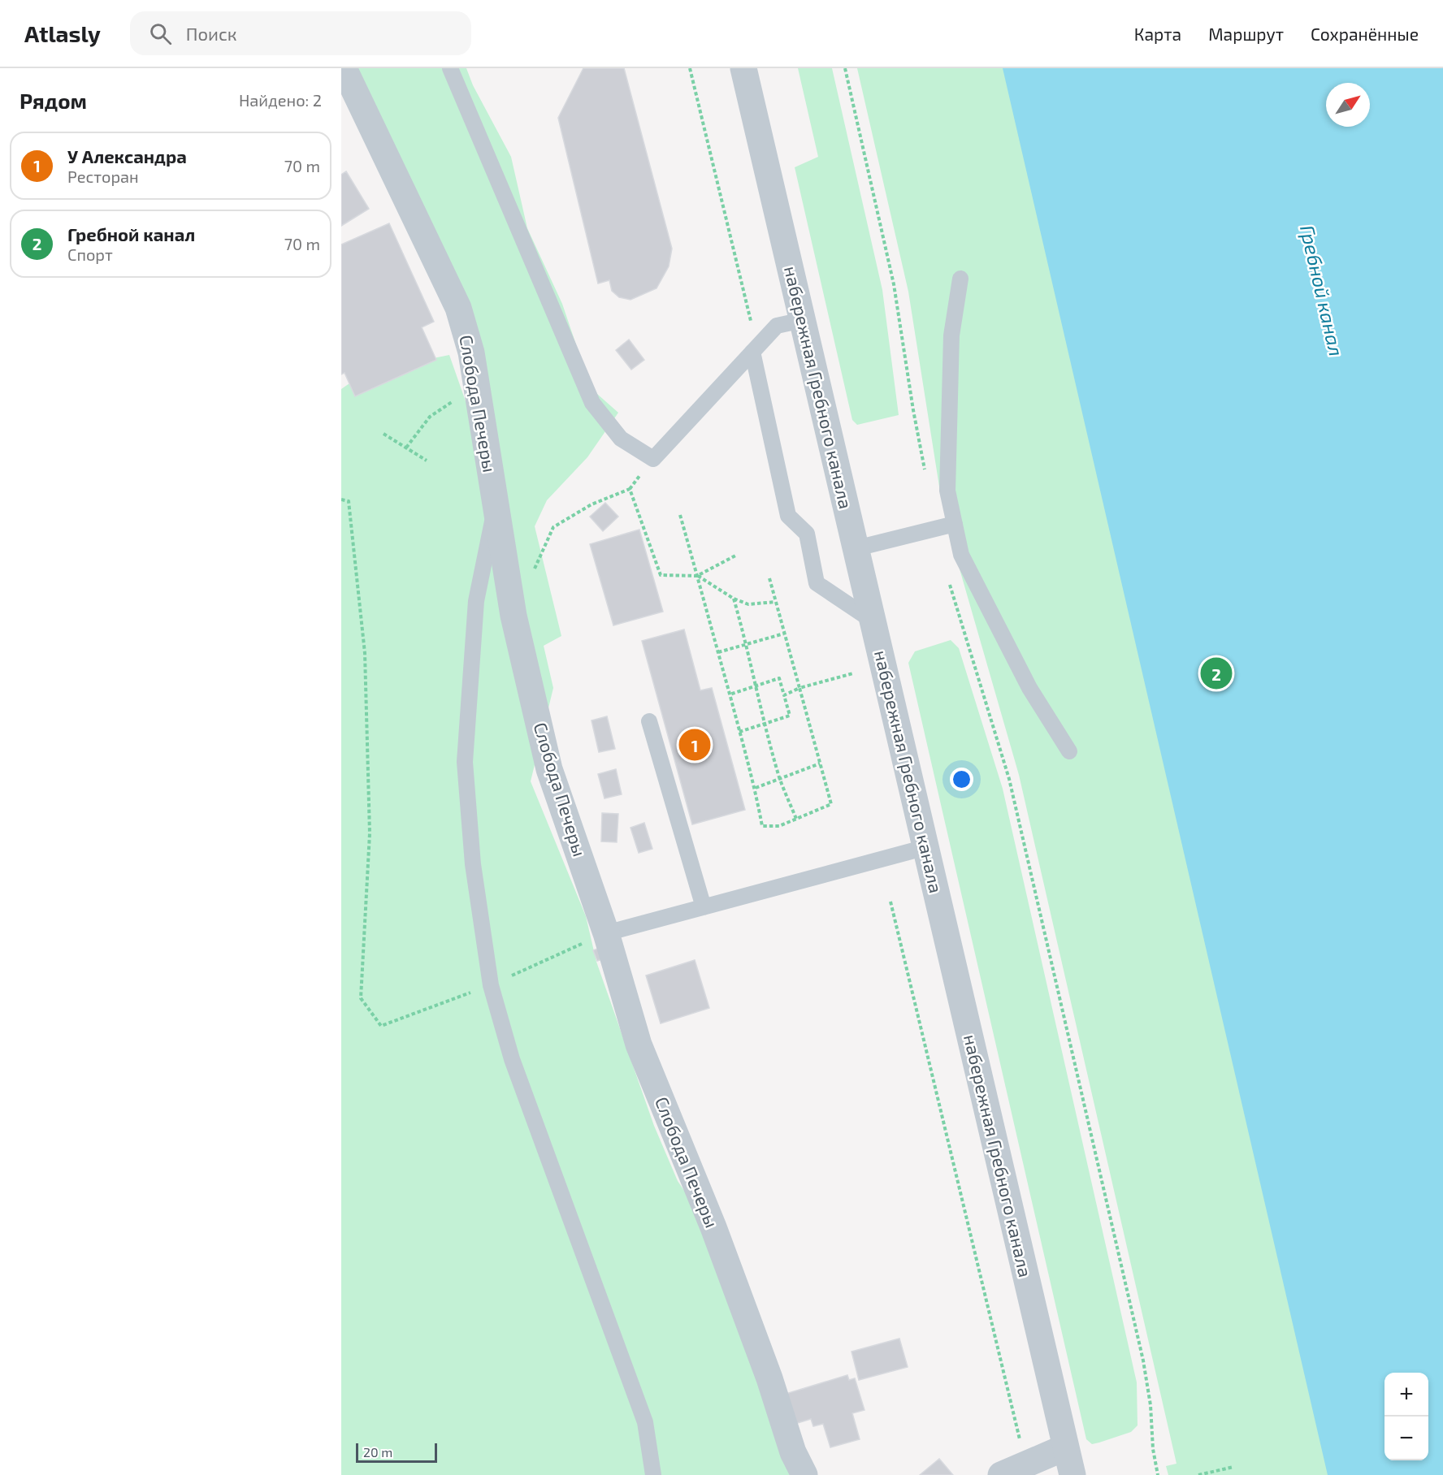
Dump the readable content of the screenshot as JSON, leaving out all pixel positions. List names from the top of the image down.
{
  "streets": {
    "street": ["набережная Гребного канала", "Слобода Печеры"]
  },
  "water": ["Гребной канал"],
  "scale_bar": "20 m",
  "north": "top right",
  "page": {
    "header": "Atlasly",
    "search": "Поиск",
    "nav": ["Карта", "Маршрут", "Сохранённые"],
    "heading": ["Рядом", "Найдено: 2"],
    "list": [
      {
        "mark": "1",
        "name": "У Александра",
        "note": "Ресторан",
        "value": "70 m"
      },
      {
        "mark": "2",
        "name": "Гребной канал",
        "note": "Спорт",
        "value": "70 m"
      }
    ],
    "pins": ["2", "1"],
    "map_buttons": ["+", "−"],
    "scale": "20 m"
  }
}
